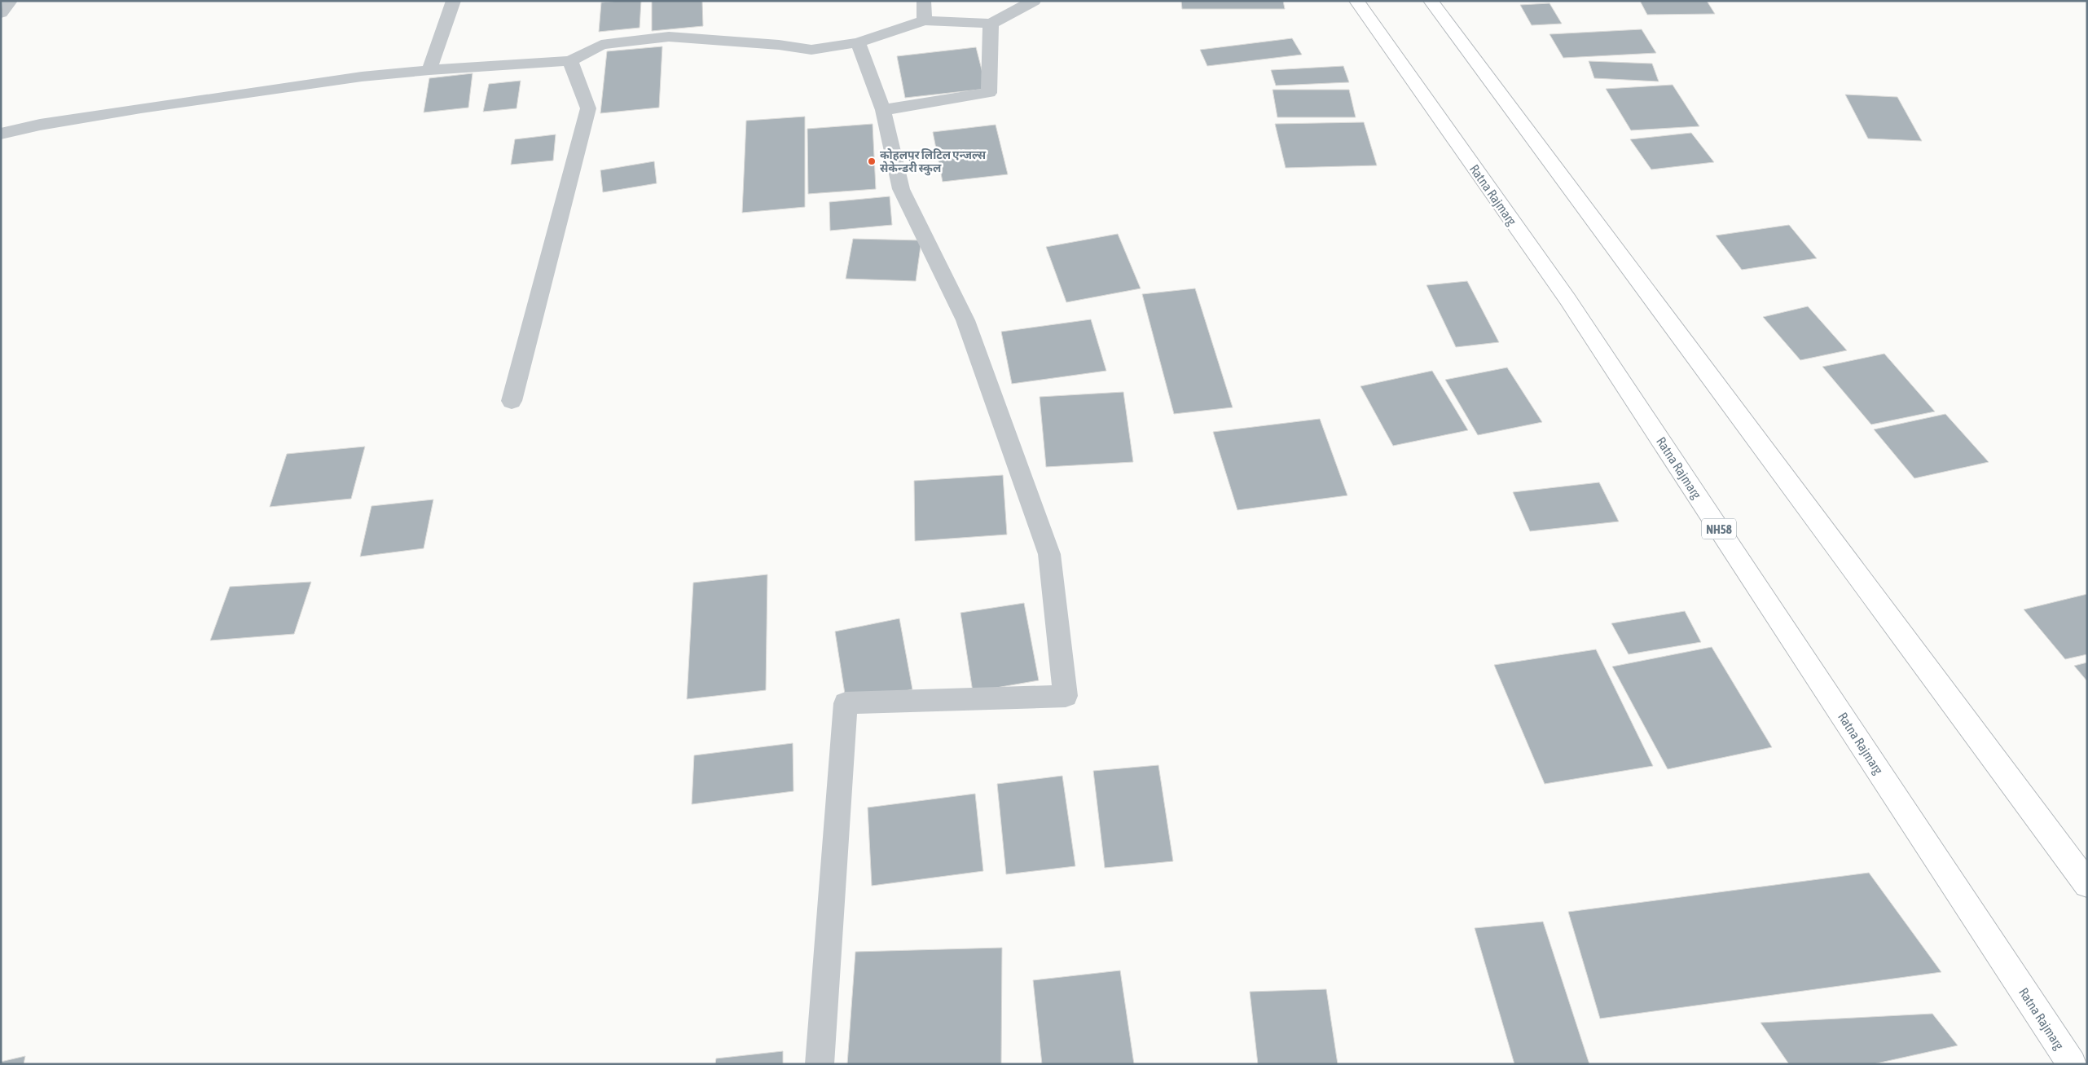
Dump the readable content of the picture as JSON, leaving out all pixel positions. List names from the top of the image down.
{
  "streets": {
    "highway": ["Ratna Rajmarg", "NH58"]
  },
  "places": ["कोहलपुर लिटिल एन्जल्स सेकेन्डरी स्कुल"]
}
